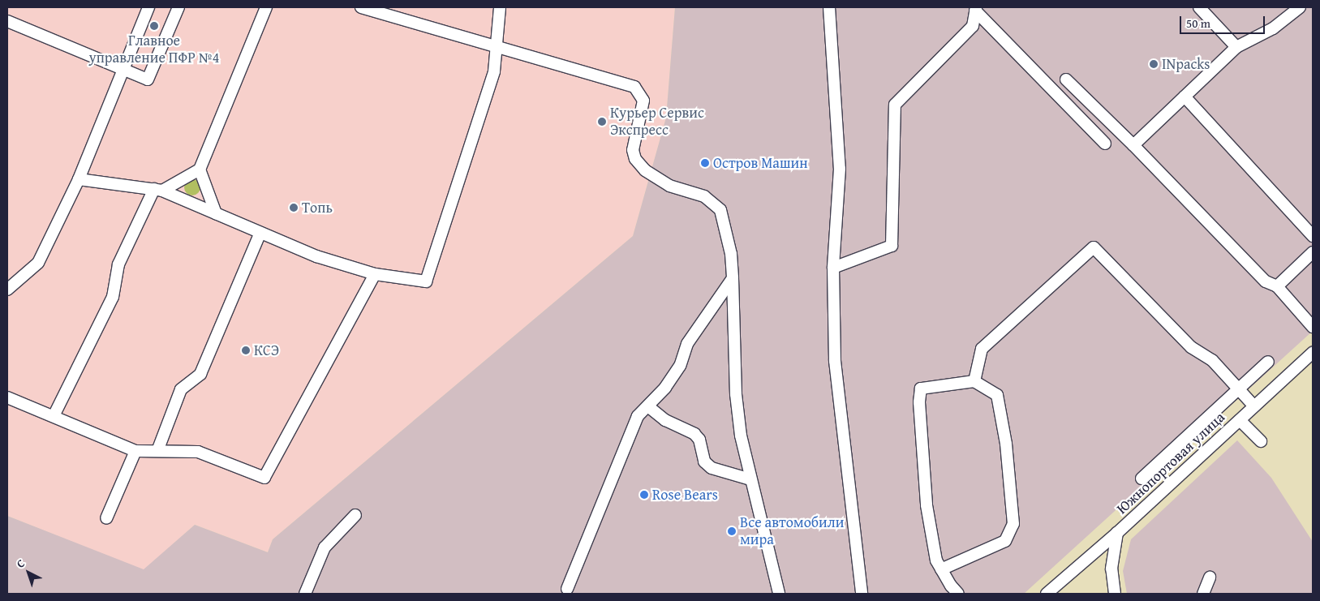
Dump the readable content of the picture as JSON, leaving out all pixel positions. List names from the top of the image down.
{
  "streets": {
    "street": ["Южнопортовая улица"]
  },
  "places": [
    "Главное управление ПФР №4",
    "INpacks",
    "Курьер Сервис Экспресс",
    "Остров Машин",
    "Топь",
    "КСЭ",
    "Rose Bears",
    "Все автомобили мира"
  ],
  "scale_bar": "50 m",
  "north": "top left"
}
